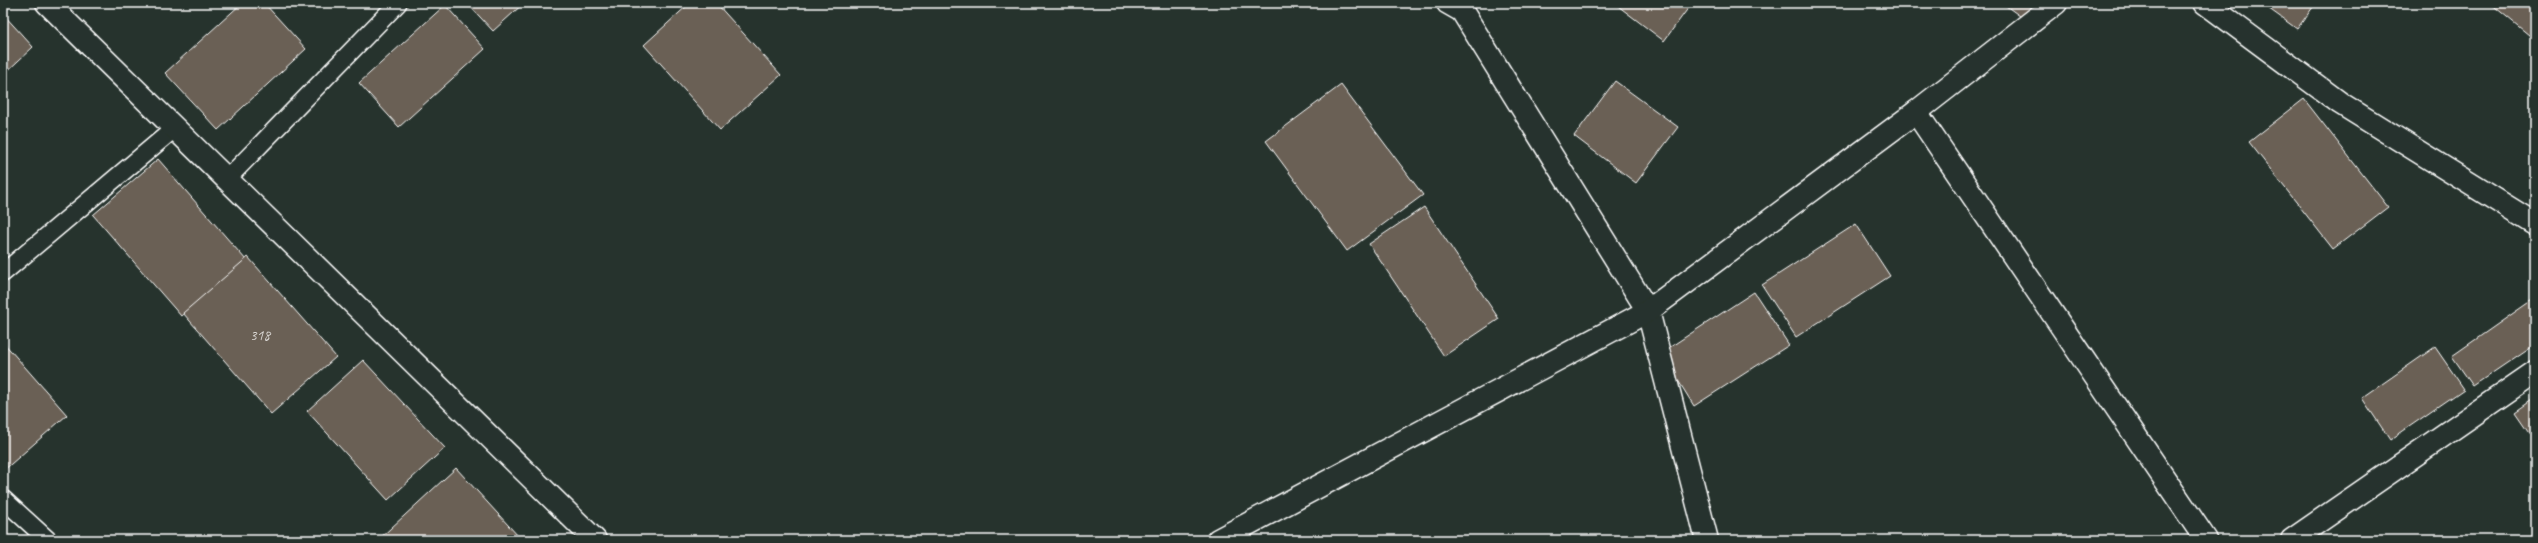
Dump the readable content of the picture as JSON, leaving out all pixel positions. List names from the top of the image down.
{
  "house_numbers": ["318"]
}
